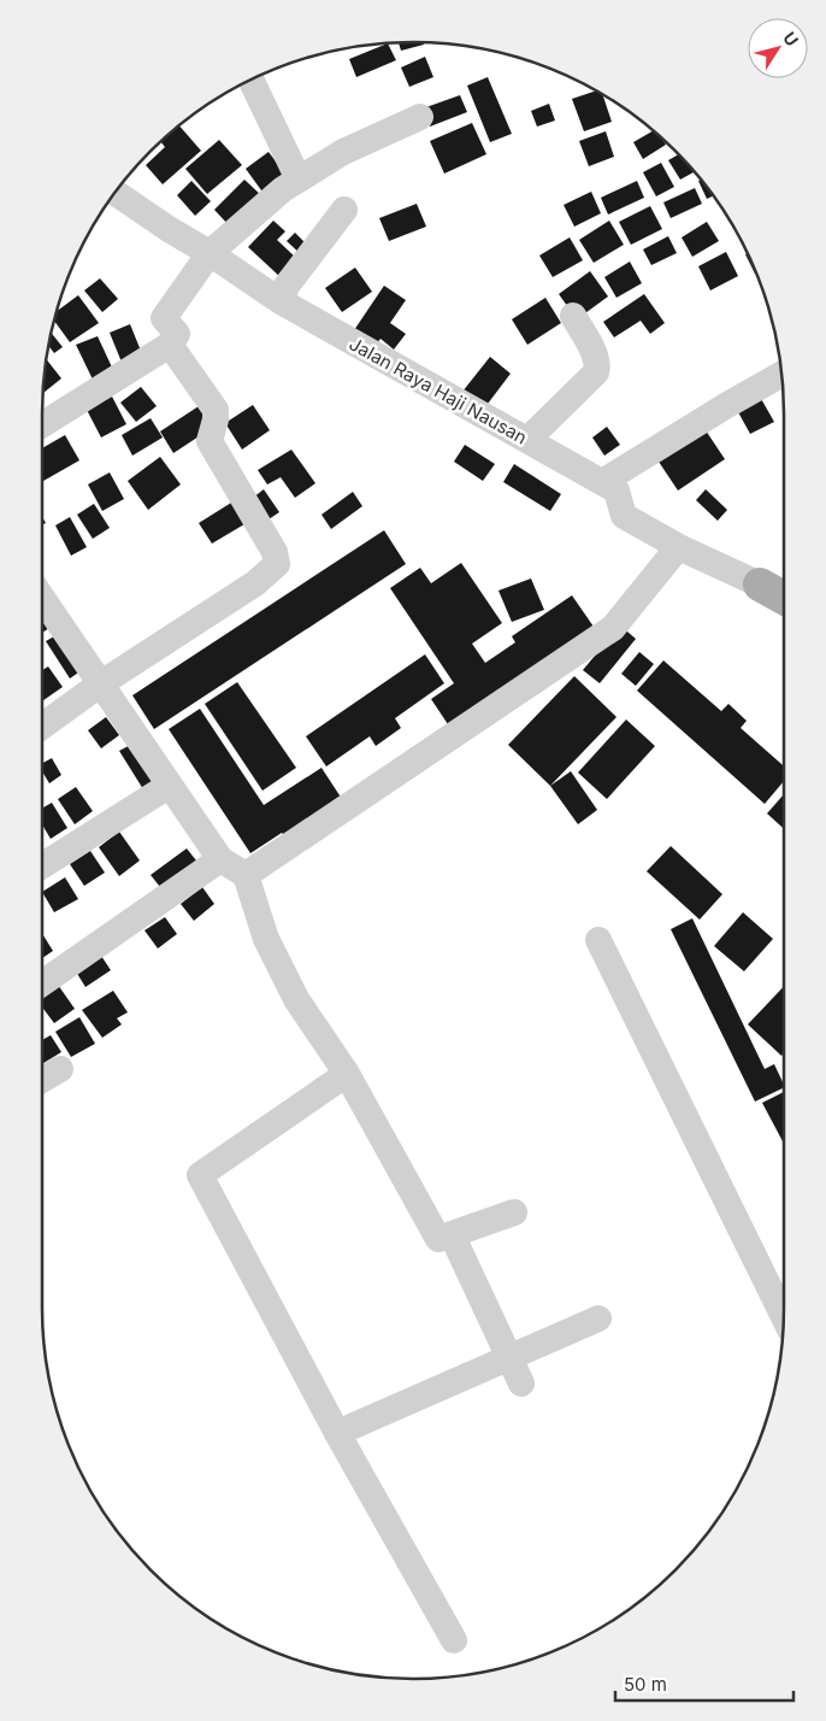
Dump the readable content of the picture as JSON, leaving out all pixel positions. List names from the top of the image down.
{
  "streets": {
    "main road": ["Jalan Raya Haji Nausan"]
  },
  "scale_bar": "50 m",
  "north": "top right"
}
